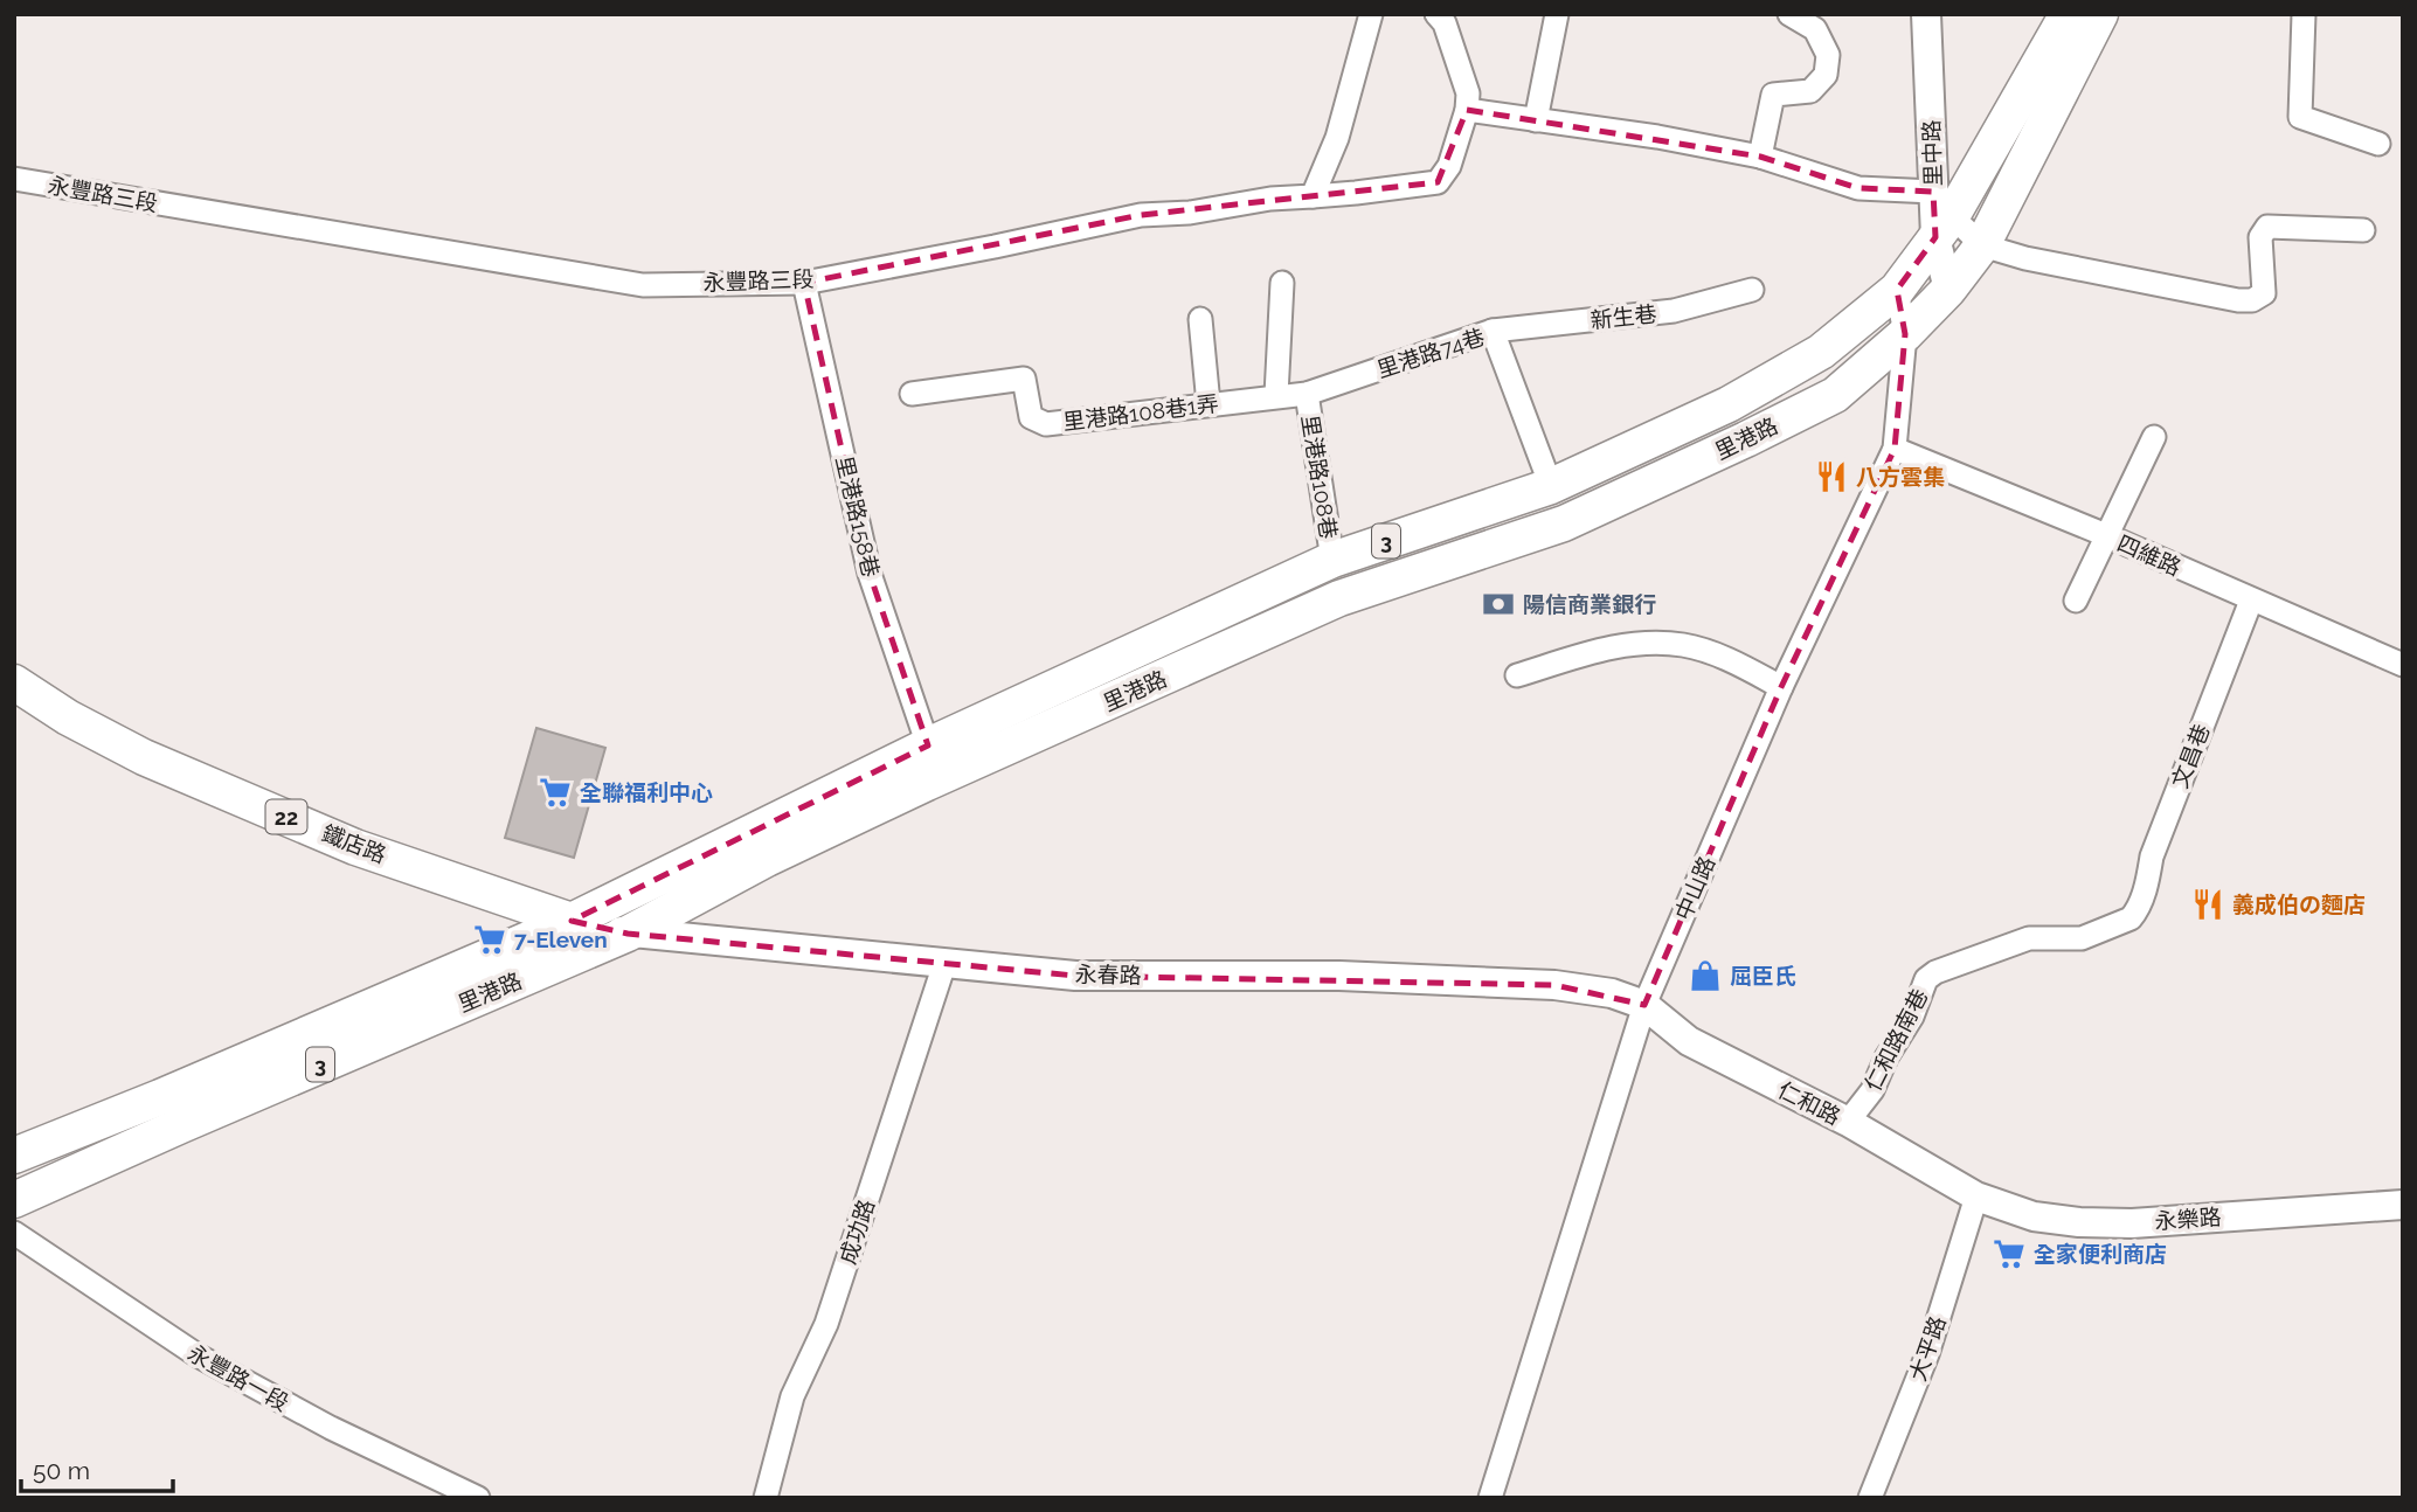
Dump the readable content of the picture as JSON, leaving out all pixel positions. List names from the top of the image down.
{
  "streets": {
    "main road": [
      "里港路",
      "3",
      "22",
      "鐵店路"
    ],
    "street": [
      "里中路",
      "永豐路三段",
      "新生巷",
      "里港路74巷",
      "里港路108巷1弄",
      "里港路108巷",
      "里港路158巷",
      "四維路",
      "文昌巷",
      "中山路",
      "永春路",
      "仁和路南巷",
      "仁和路",
      "永樂路",
      "成功路",
      "大平路",
      "永豐路一段"
    ]
  },
  "crossings": [
    ["里中路", "里港路"],
    ["永豐路三段", "里港路158巷"],
    ["新生巷", "里港路74巷"],
    ["里港路74巷", "里港路108巷1弄"],
    ["里港路74巷", "里港路"],
    ["里港路74巷", "里港路108巷"],
    ["里港路108巷1弄", "里港路108巷"],
    ["里港路", "里港路108巷"],
    ["里港路", "里港路158巷"],
    ["里港路", "鐵店路"],
    ["里港路", "中山路"],
    ["里港路", "永春路"],
    ["四維路", "文昌巷"],
    ["四維路", "中山路"],
    ["文昌巷", "仁和路南巷"],
    ["鐵店路", "永春路"],
    ["中山路", "永春路"],
    ["中山路", "仁和路"],
    ["永春路", "仁和路"],
    ["永春路", "成功路"],
    ["仁和路南巷", "仁和路"],
    ["仁和路", "永樂路"],
    ["仁和路", "大平路"],
    ["永樂路", "大平路"]
  ],
  "places": {
    "restaurant": ["八方雲集", "義成伯の麵店"],
    "bank": ["陽信商業銀行"],
    "supermarket": ["全聯福利中心", "7-Eleven", "全家便利商店"],
    "shop": ["屈臣氏"]
  },
  "scale_bar": "50 m"
}
